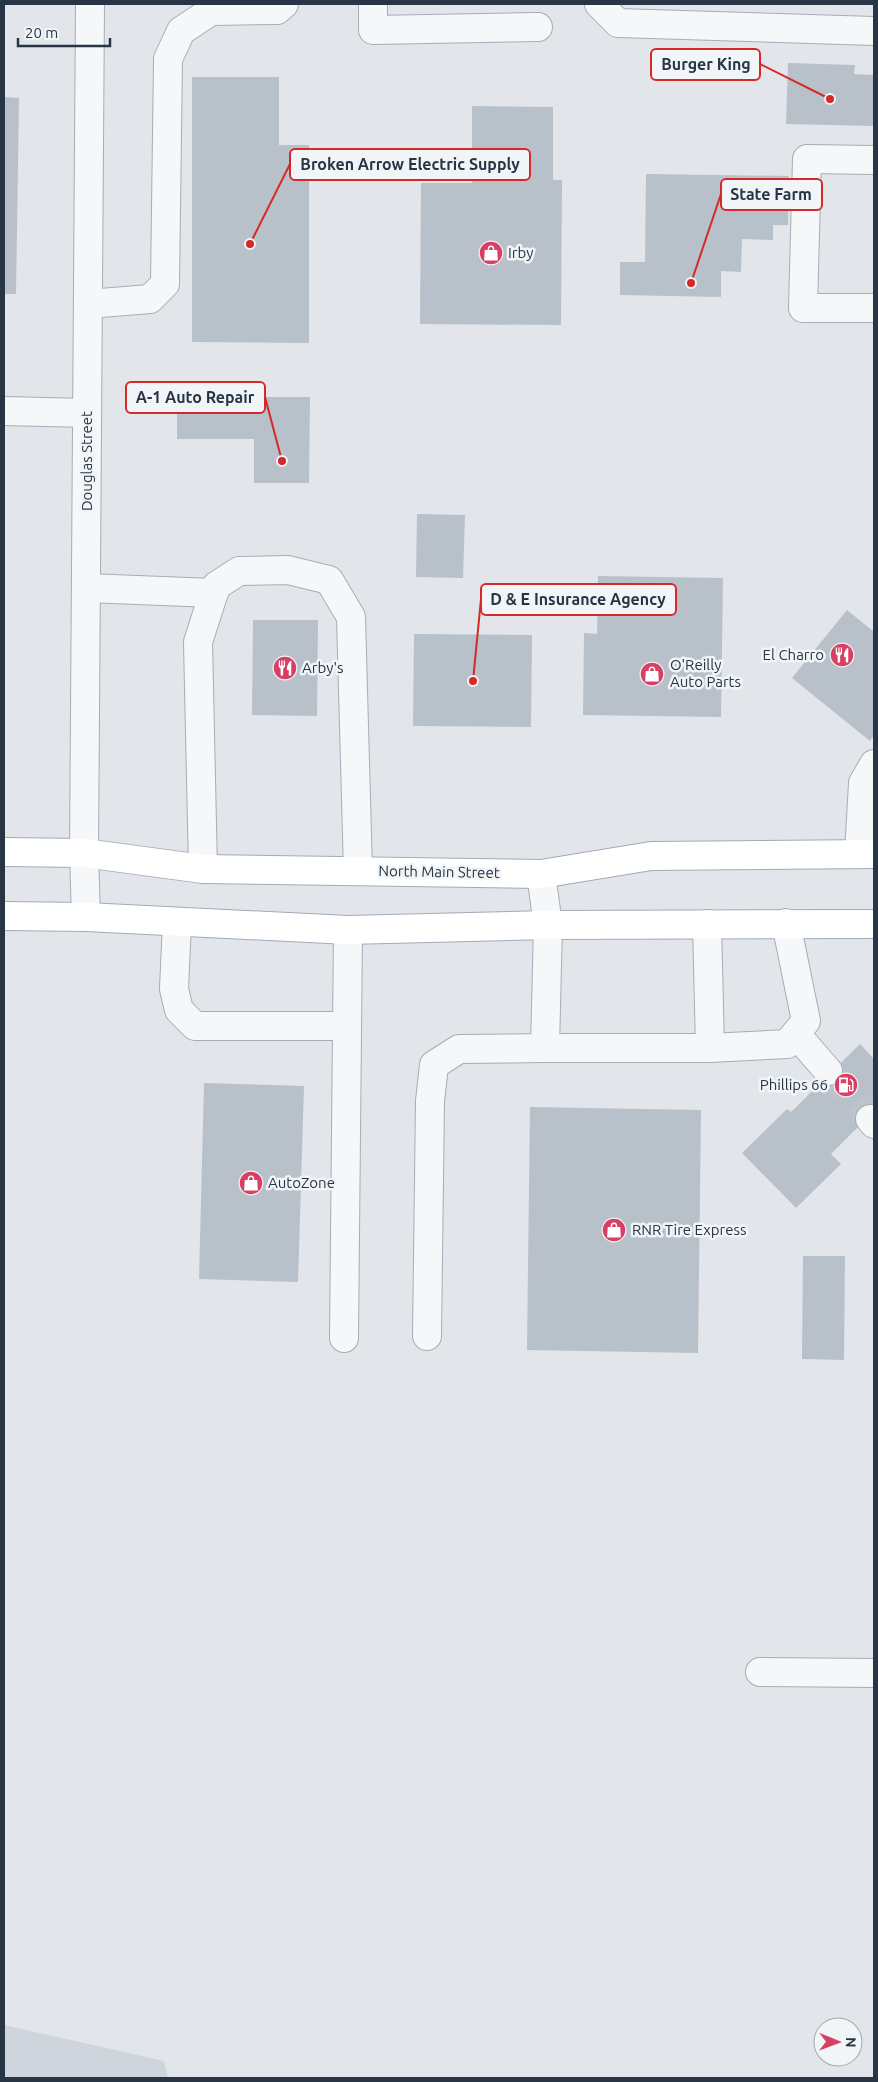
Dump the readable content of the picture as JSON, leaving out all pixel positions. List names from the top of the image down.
{
  "streets": {
    "main road": ["North Main Street"],
    "street": ["Douglas Street"]
  },
  "crossings": [
    ["Douglas Street", "North Main Street"]
  ],
  "places": {
    "other": [
      "Burger King",
      "Broken Arrow Electric Supply",
      "State Farm",
      "A-1 Auto Repair",
      "D & E Insurance Agency"
    ],
    "shop": [
      "Irby",
      "O'Reilly Auto Parts",
      "AutoZone",
      "RNR Tire Express"
    ],
    "restaurant": ["El Charro", "Arby's"],
    "fuel station": ["Phillips 66"]
  },
  "scale_bar": "20 m",
  "north": "right"
}
